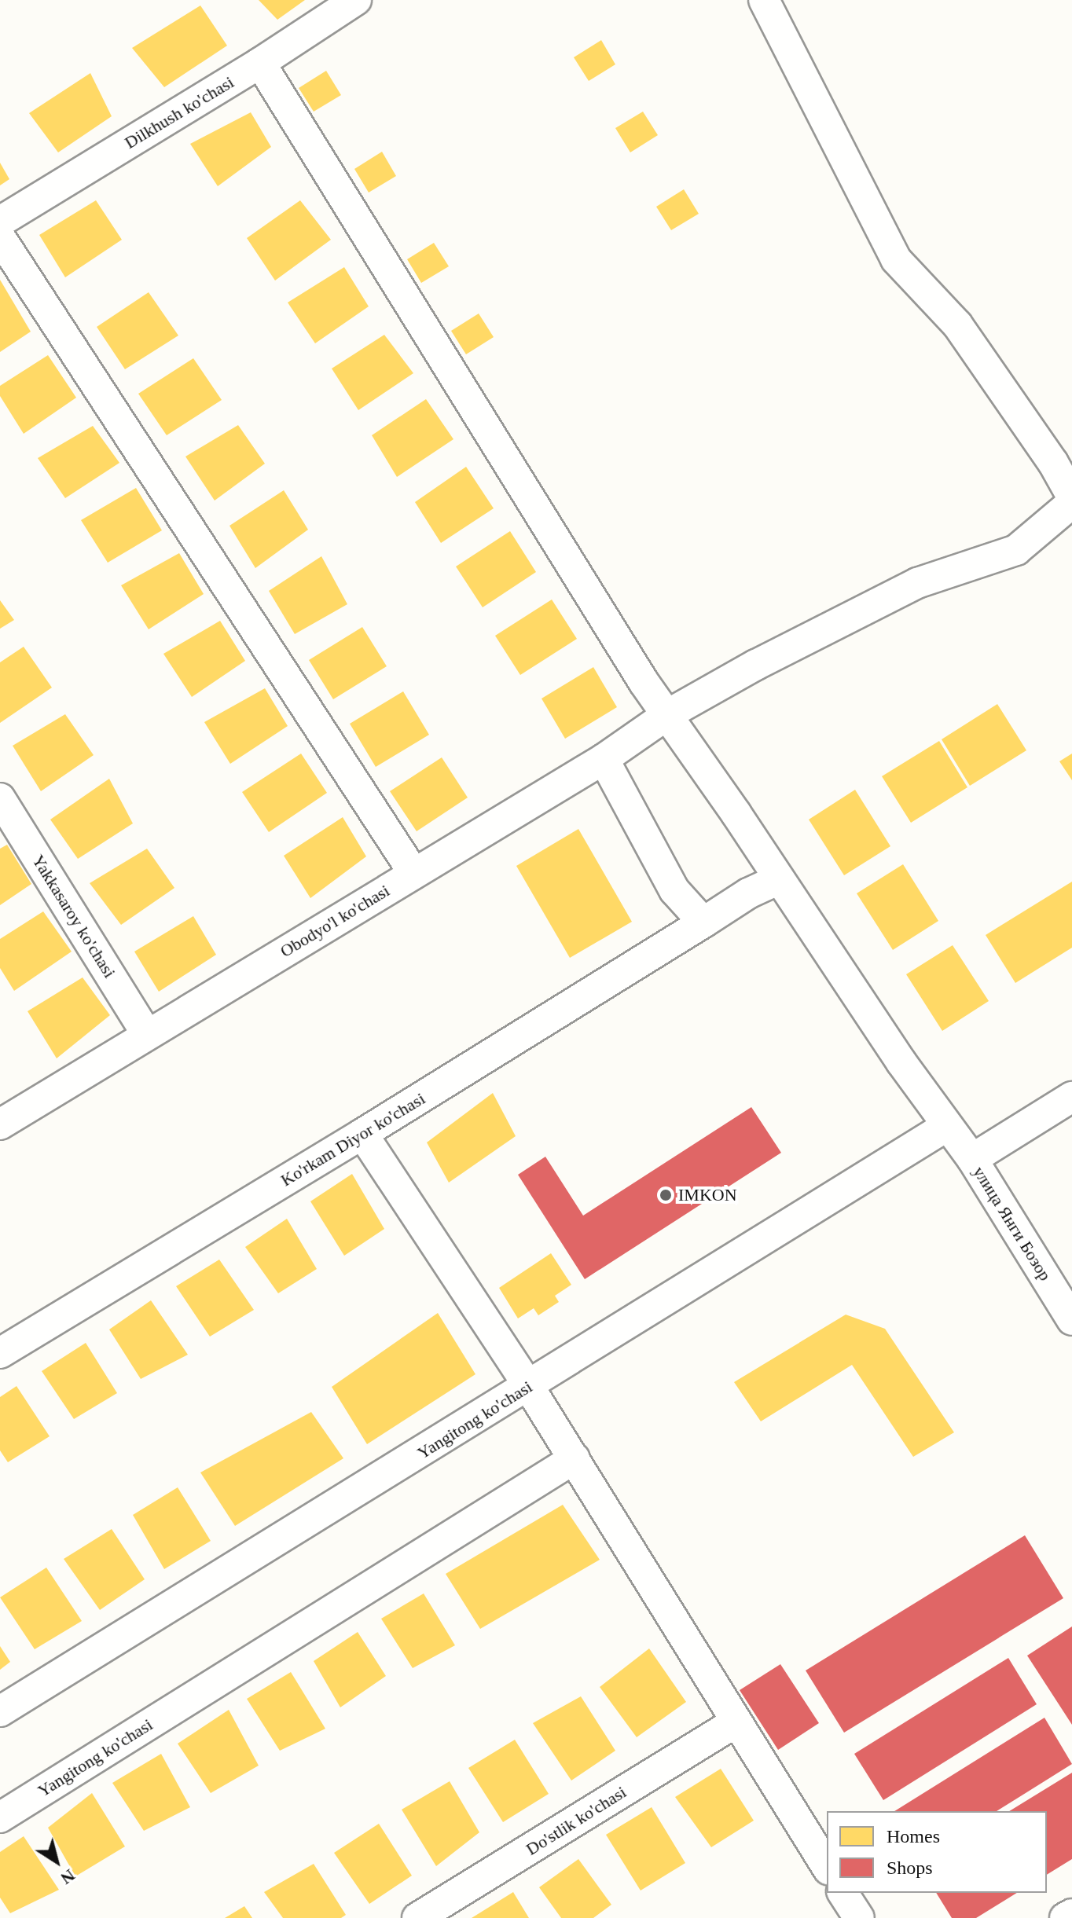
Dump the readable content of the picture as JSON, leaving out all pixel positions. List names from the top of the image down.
{
  "streets": {
    "street": [
      "Dilkhush ko'chasi",
      "Yakkasaroy ko'chasi",
      "Obodyo'l ko'chasi",
      "Ko'rkam Diyor ko'chasi",
      "улица Янги Бозор",
      "Yangitong ko'chasi",
      "Do'stlik ko'chasi"
    ]
  },
  "crossings": [
    ["Dilkhush ko'chasi", "улица Янги Бозор"],
    ["Yakkasaroy ko'chasi", "Obodyo'l ko'chasi"],
    ["Obodyo'l ko'chasi", "улица Янги Бозор"],
    ["Ko'rkam Diyor ko'chasi", "улица Янги Бозор"],
    ["улица Янги Бозор", "Yangitong ko'chasi"]
  ],
  "places": ["IMKON"],
  "legend": ["Homes", "Shops"],
  "north": "bottom right"
}
